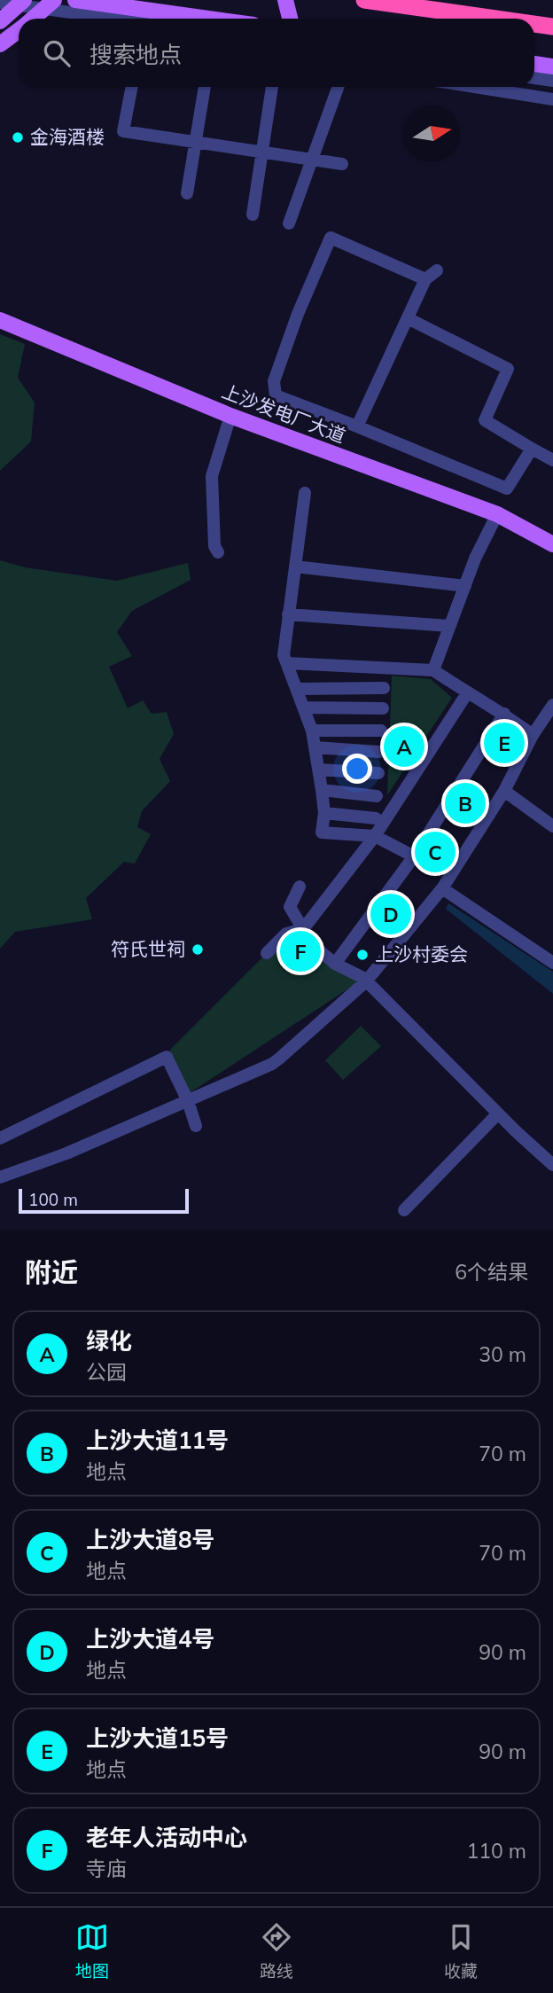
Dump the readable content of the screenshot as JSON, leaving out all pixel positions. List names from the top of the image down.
{
  "streets": {
    "main road": ["上沙发电厂大道"]
  },
  "places": ["金海酒楼", "符氏世祠", "上沙村委会"],
  "scale_bar": "100 m",
  "north": "right",
  "page": {
    "search": "搜索地点",
    "pins": [
      "E",
      "A",
      "B",
      "C",
      "D",
      "F"
    ],
    "scale": "100 m",
    "heading": ["附近", "6个结果"],
    "list": [
      {
        "mark": "A",
        "name": "绿化",
        "note": "公园",
        "value": "30 m"
      },
      {
        "mark": "B",
        "name": "上沙大道11号",
        "note": "地点",
        "value": "70 m"
      },
      {
        "mark": "C",
        "name": "上沙大道8号",
        "note": "地点",
        "value": "70 m"
      },
      {
        "mark": "D",
        "name": "上沙大道4号",
        "note": "地点",
        "value": "90 m"
      },
      {
        "mark": "E",
        "name": "上沙大道15号",
        "note": "地点",
        "value": "90 m"
      },
      {
        "mark": "F",
        "name": "老年人活动中心",
        "note": "寺庙",
        "value": "110 m"
      }
    ],
    "nav": ["地图", "路线", "收藏"]
  }
}
